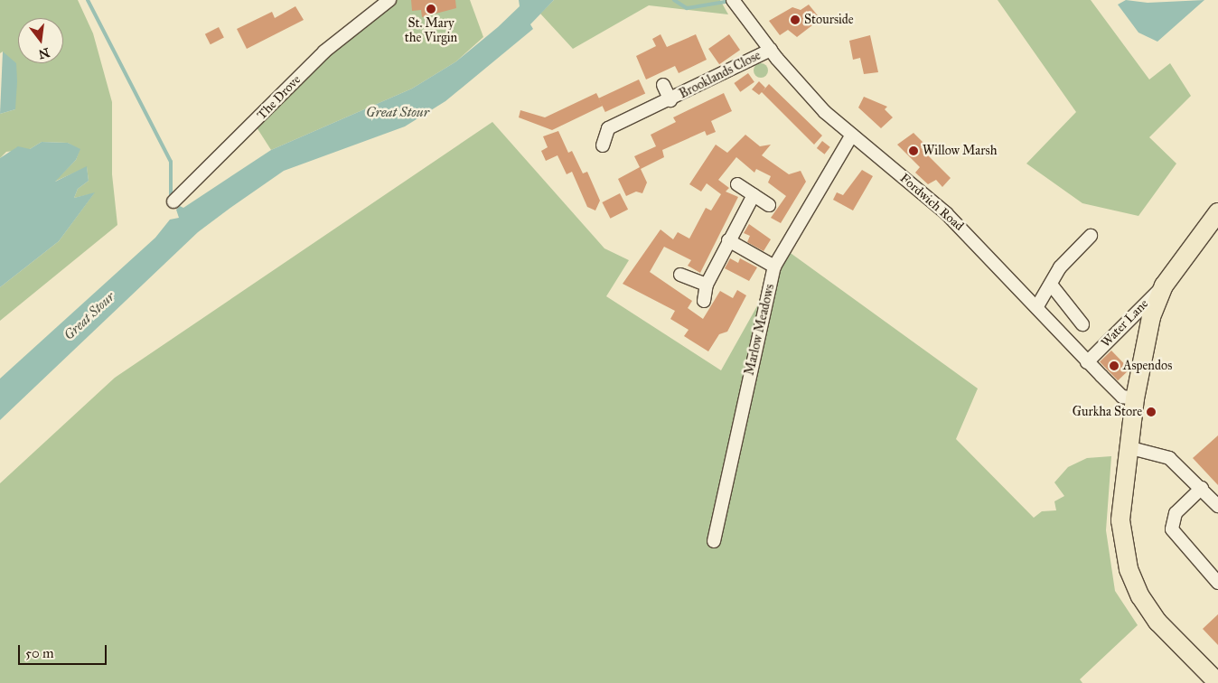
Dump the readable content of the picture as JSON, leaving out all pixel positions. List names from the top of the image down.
{
  "streets": {
    "street": [
      "Brooklands Close",
      "The Drove",
      "Fordwich Road",
      "Water Lane",
      "Marlow Meadows"
    ]
  },
  "crossings": [
    ["Brooklands Close", "Fordwich Road"],
    ["Fordwich Road", "Water Lane"],
    ["Fordwich Road", "Marlow Meadows"]
  ],
  "water": ["Great Stour"],
  "places": [
    "St. Mary the Virgin",
    "Stourside",
    "Willow Marsh",
    "Aspendos",
    "Gurkha Store"
  ],
  "scale_bar": "50 m",
  "north": "bottom"
}
